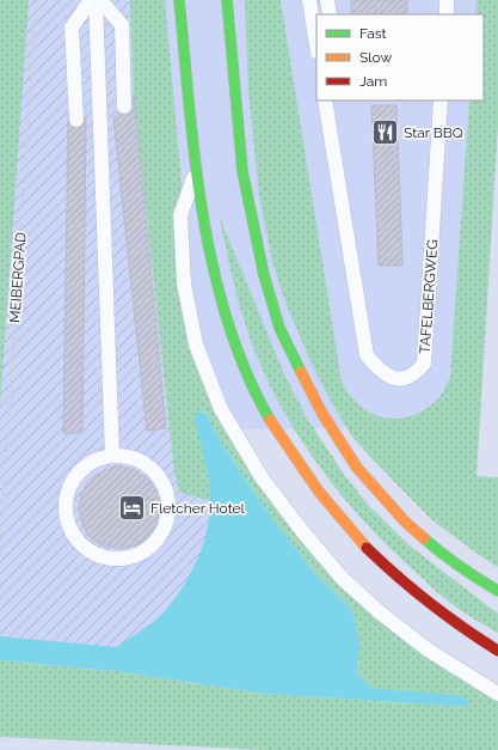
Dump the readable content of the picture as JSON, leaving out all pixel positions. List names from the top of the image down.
{
  "streets": {
    "lane": ["TAFELBERGWEG"],
    "path": ["MEIBERGPAD"]
  },
  "places": {
    "restaurant": ["Star BBQ"],
    "hotel": ["Fletcher Hotel"]
  },
  "legend": ["Fast", "Slow", "Jam"]
}
